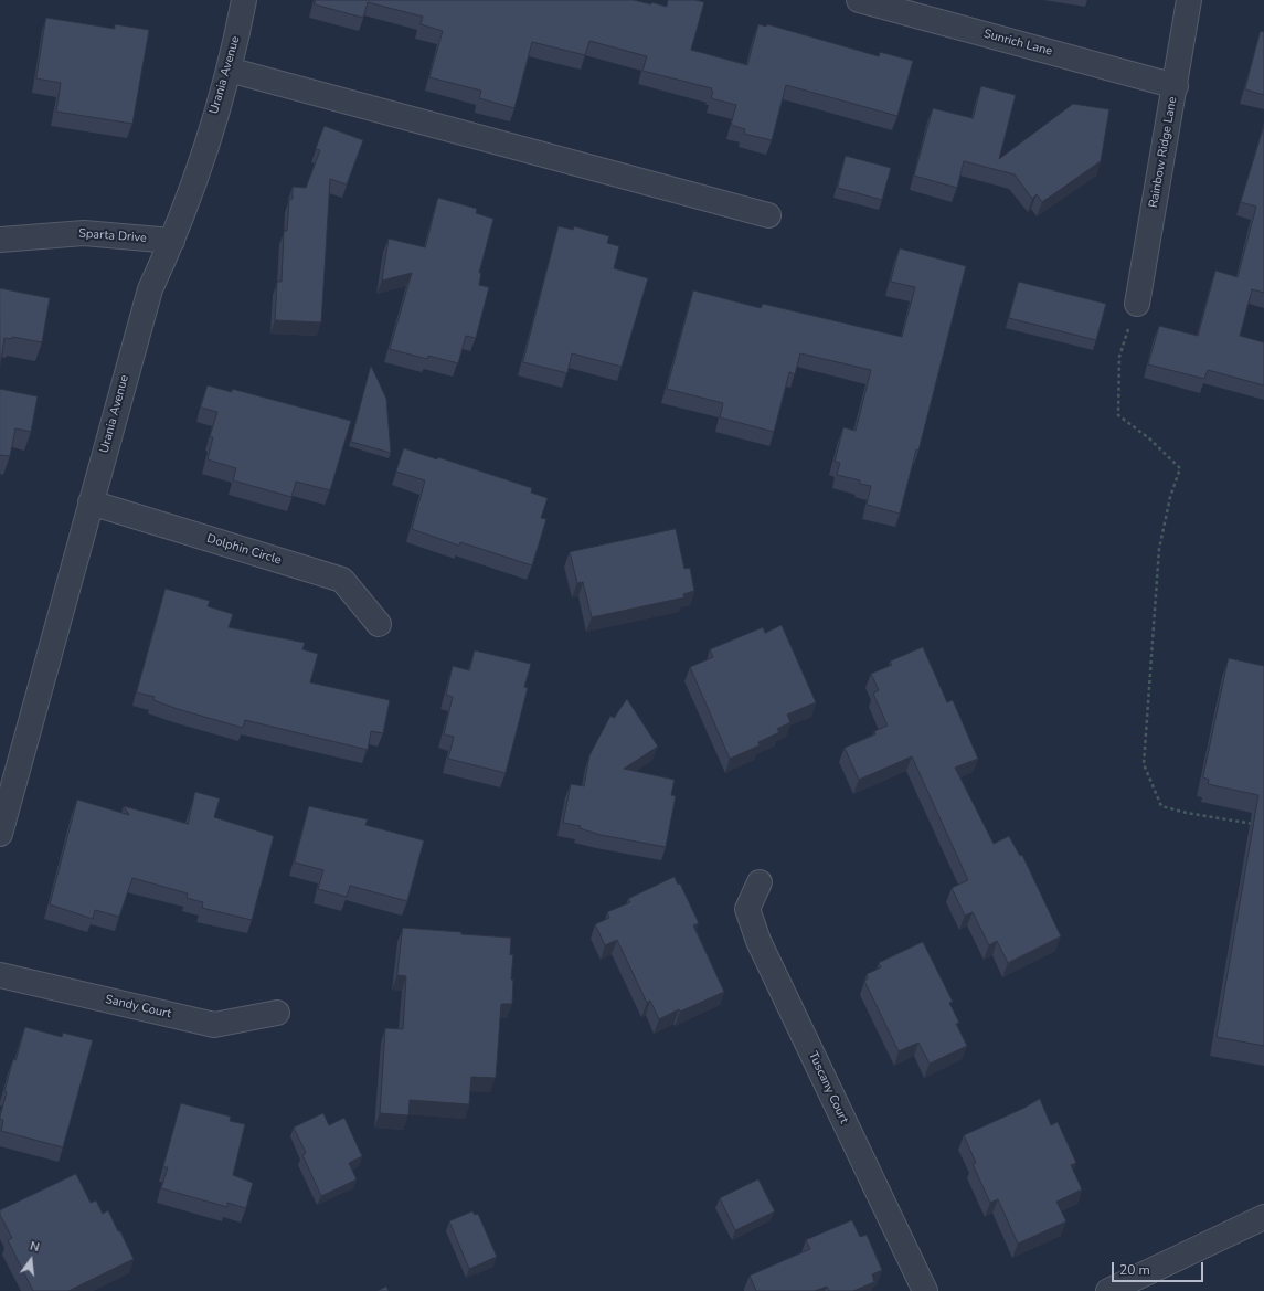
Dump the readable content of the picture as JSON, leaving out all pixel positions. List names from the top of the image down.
{
  "streets": {
    "street": [
      "Sunrich Lane",
      "Urania Avenue",
      "Rainbow Ridge Lane",
      "Sparta Drive",
      "Dolphin Circle",
      "Sandy Court",
      "Tuscany Court"
    ]
  },
  "crossings": [
    ["Sunrich Lane", "Rainbow Ridge Lane"],
    ["Urania Avenue", "Sparta Drive"],
    ["Urania Avenue", "Dolphin Circle"]
  ],
  "scale_bar": "20 m",
  "north": "top"
}
